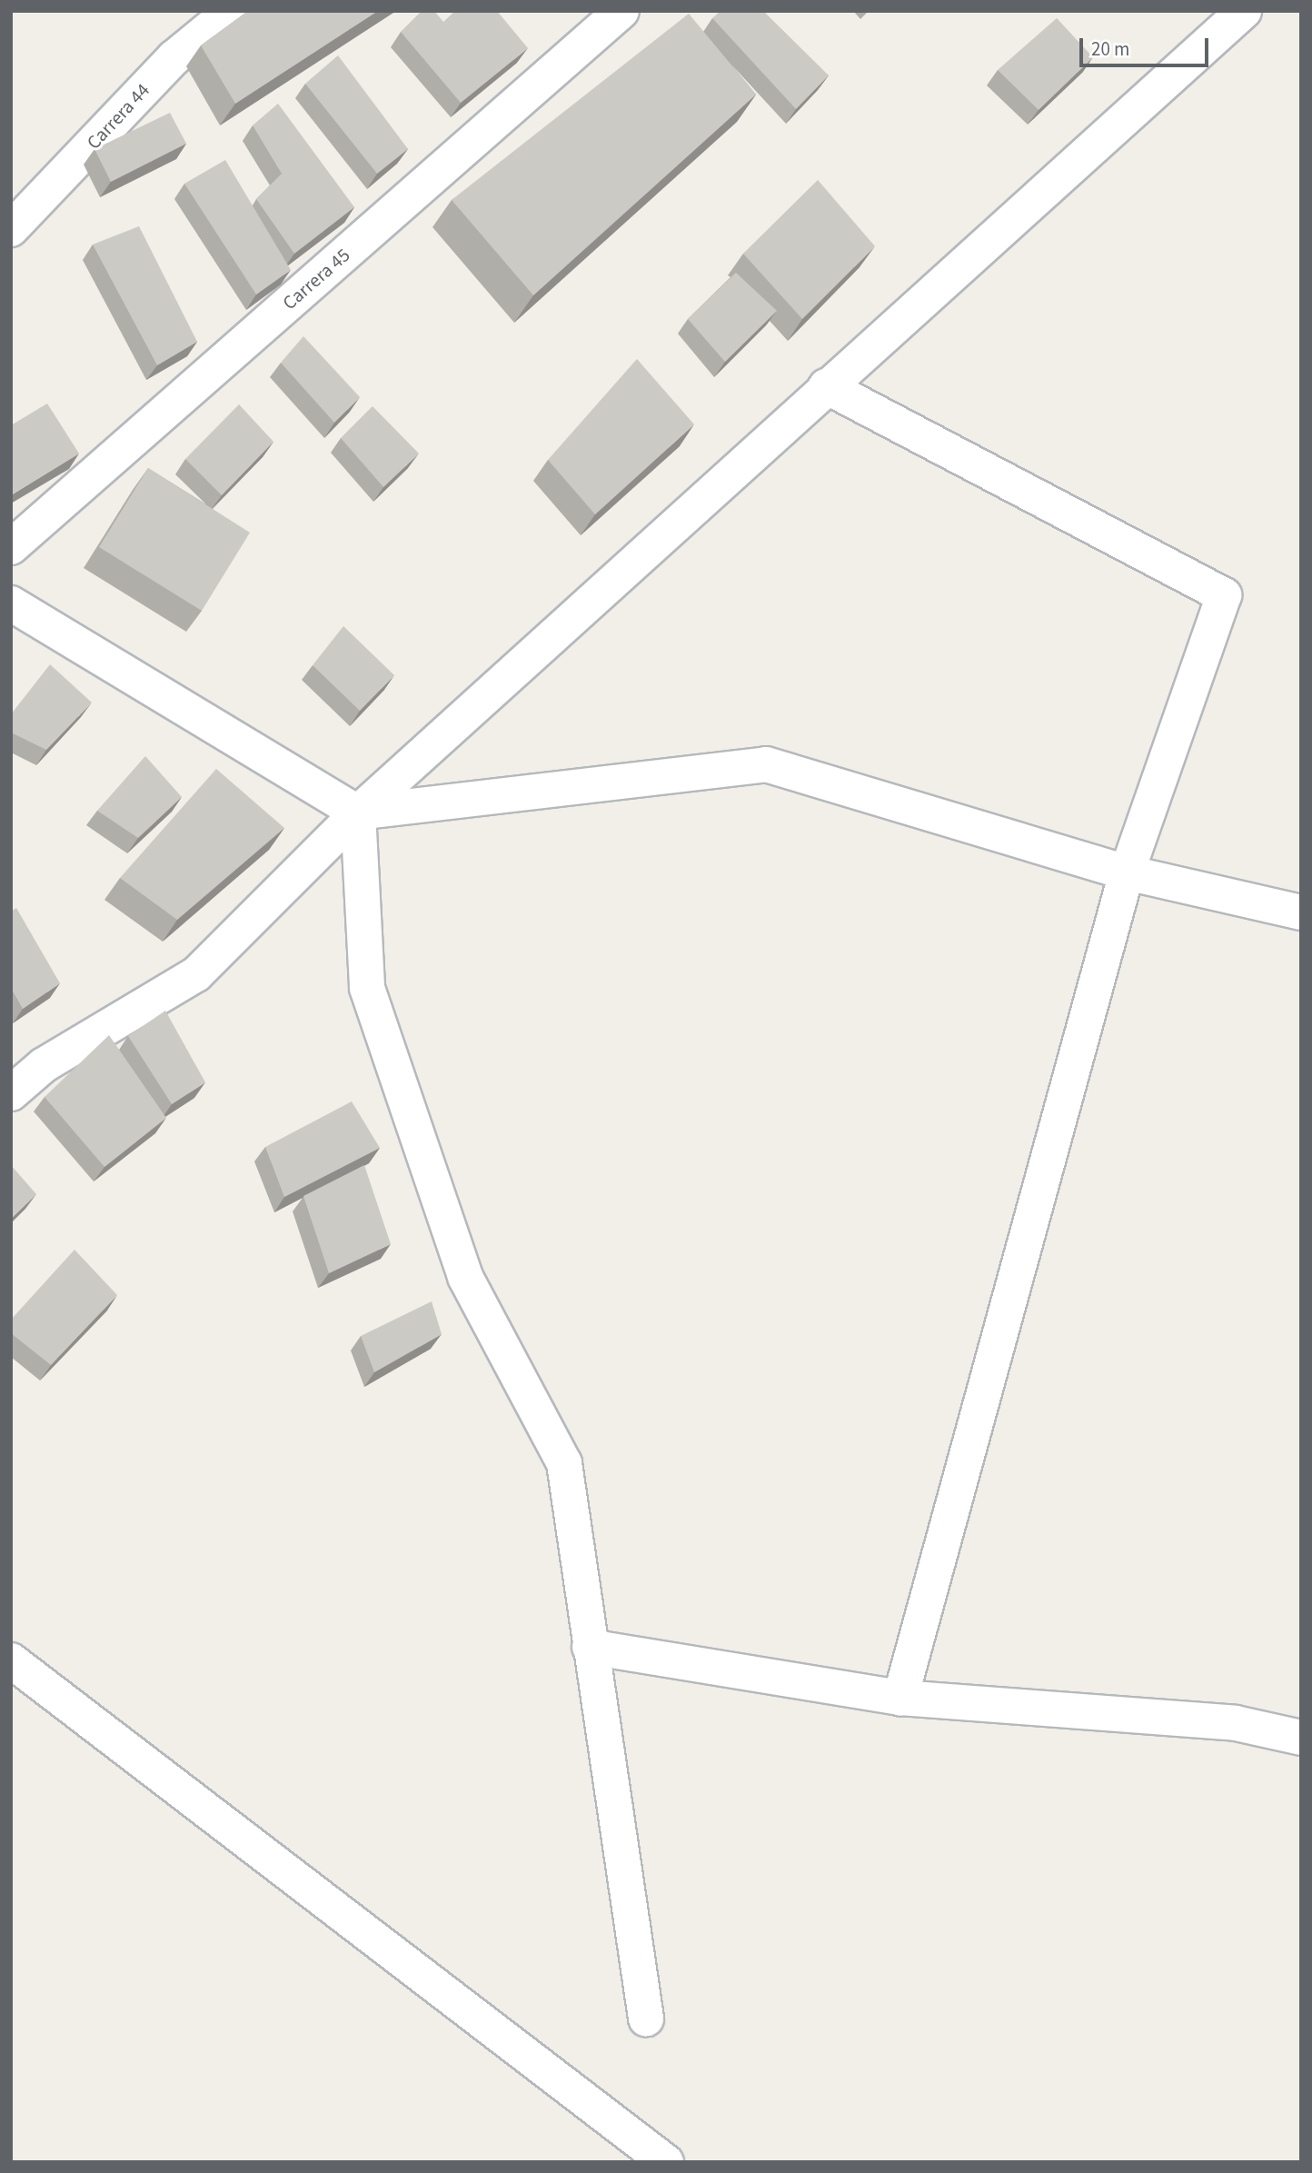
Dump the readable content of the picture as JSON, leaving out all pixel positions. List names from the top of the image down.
{
  "streets": {
    "street": ["Carrera 44", "Carrera 45"]
  },
  "scale_bar": "20 m"
}
